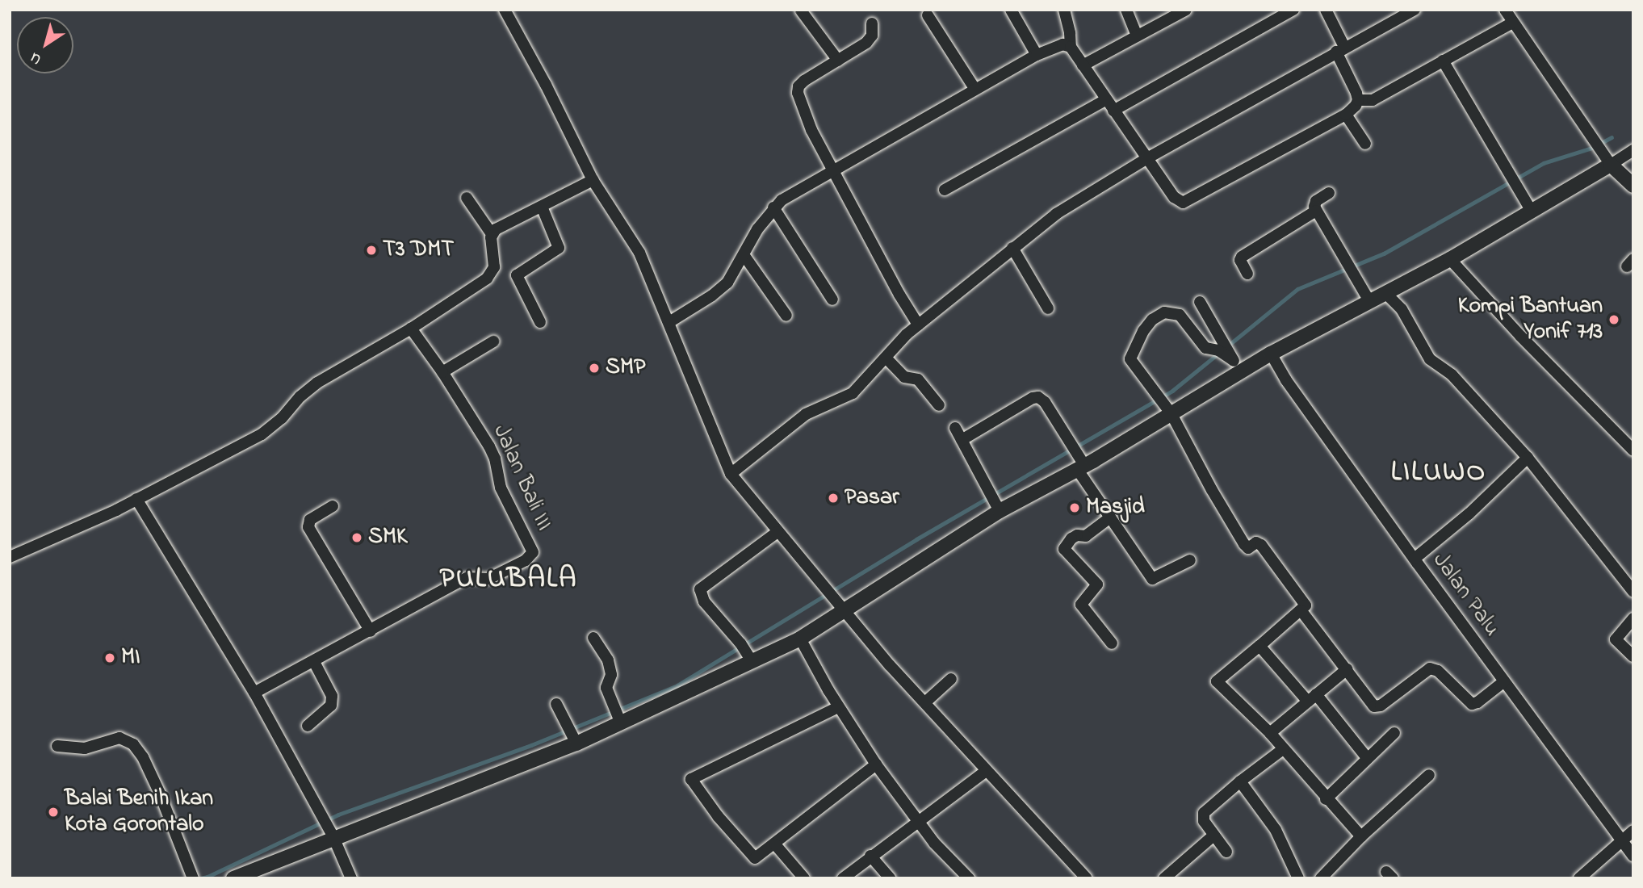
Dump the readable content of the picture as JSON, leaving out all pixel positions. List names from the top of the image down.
{
  "streets": {
    "street": ["Jalan Bali III", "Jalan Palu"]
  },
  "districts": ["LILUWO", "PULUBALA"],
  "places": [
    "T3 DMT",
    "Kompi Bantuan Yonif 713",
    "SMP",
    "Pasar",
    "Masjid",
    "SMK",
    "MI",
    "Balai Benih Ikan Kota Gorontalo"
  ],
  "north": "bottom left"
}
